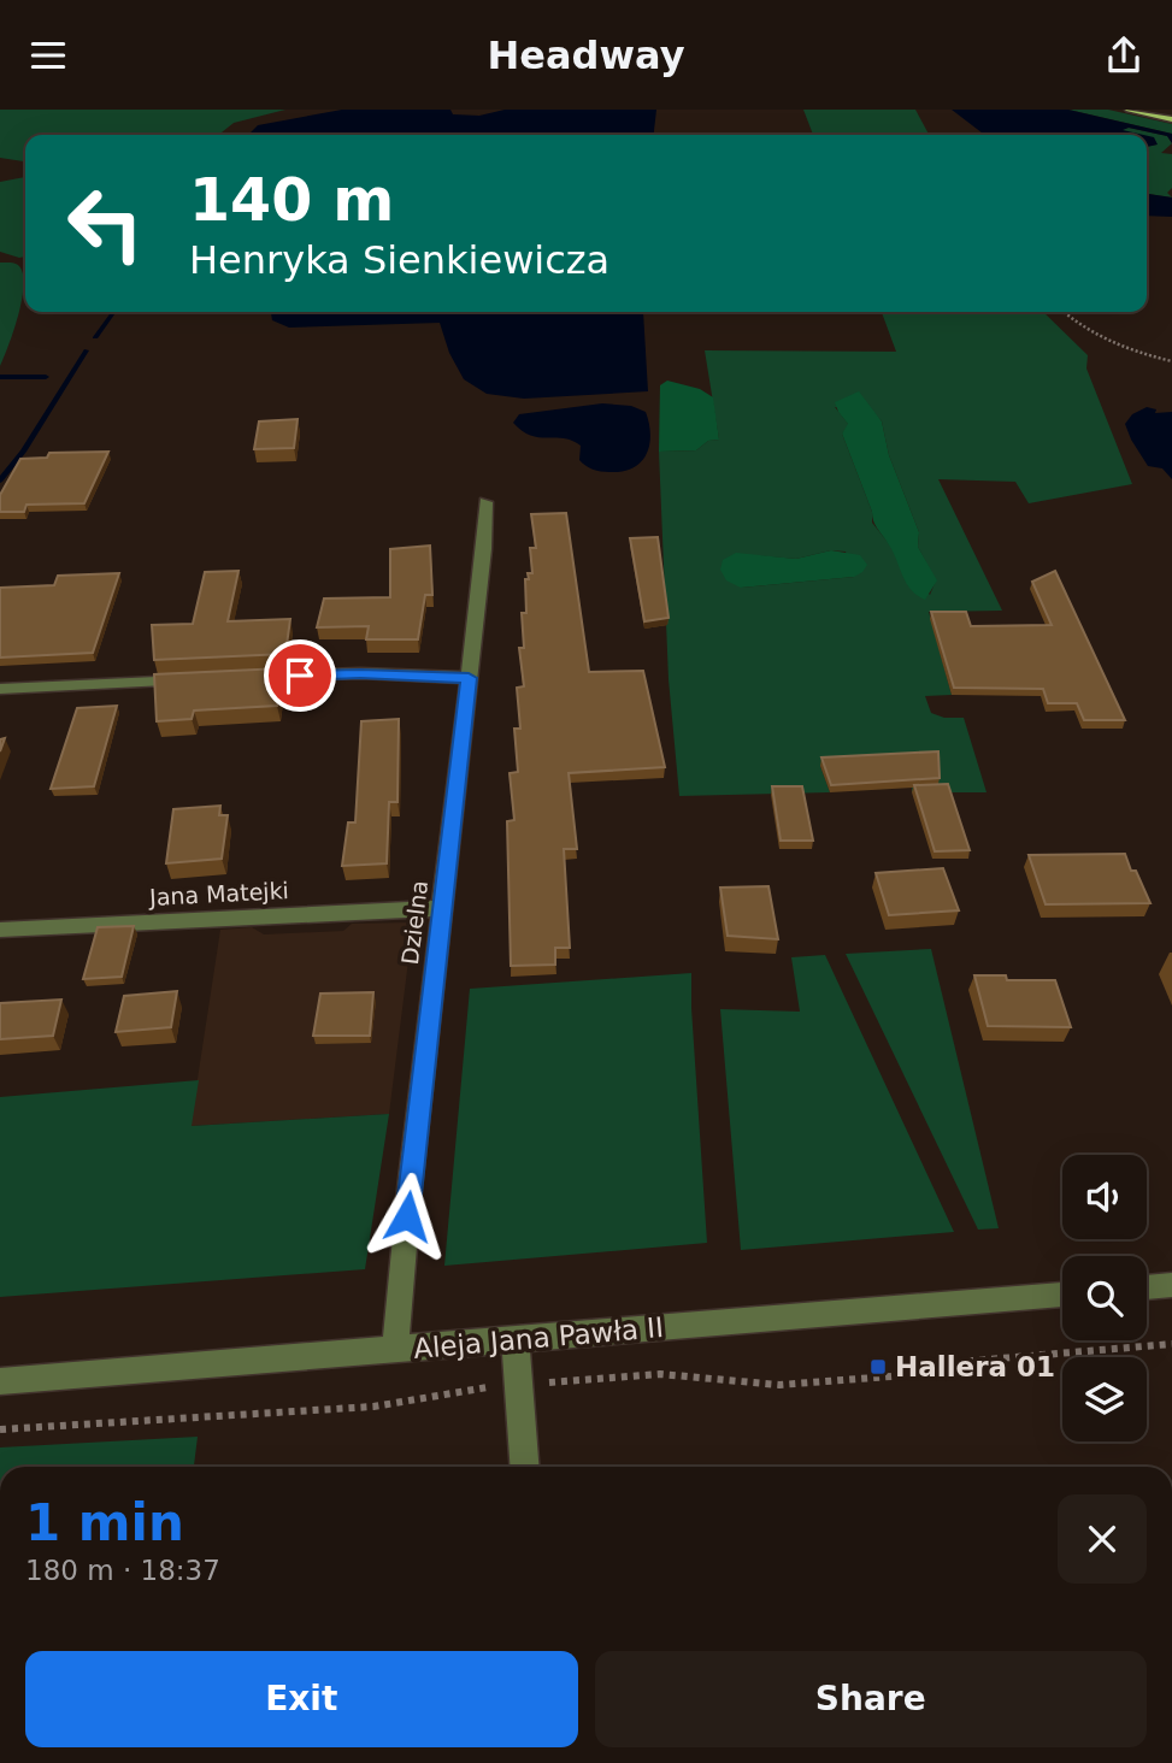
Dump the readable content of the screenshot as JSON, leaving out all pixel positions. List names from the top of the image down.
{
  "streets": {
    "street": ["Jana Matejki", "Dzielna", "Aleja Jana Pawła II"]
  },
  "crossings": [
    ["Jana Matejki", "Dzielna"],
    ["Dzielna", "Aleja Jana Pawła II"]
  ],
  "places": {
    "transit": ["Hallera 01"]
  },
  "page": {
    "header": "Headway",
    "turn": ["140 m", "Henryka Sienkiewicza"],
    "heading": ["1 min", "180 m · 18:37"],
    "buttons": ["Exit", "Share"]
  }
}
